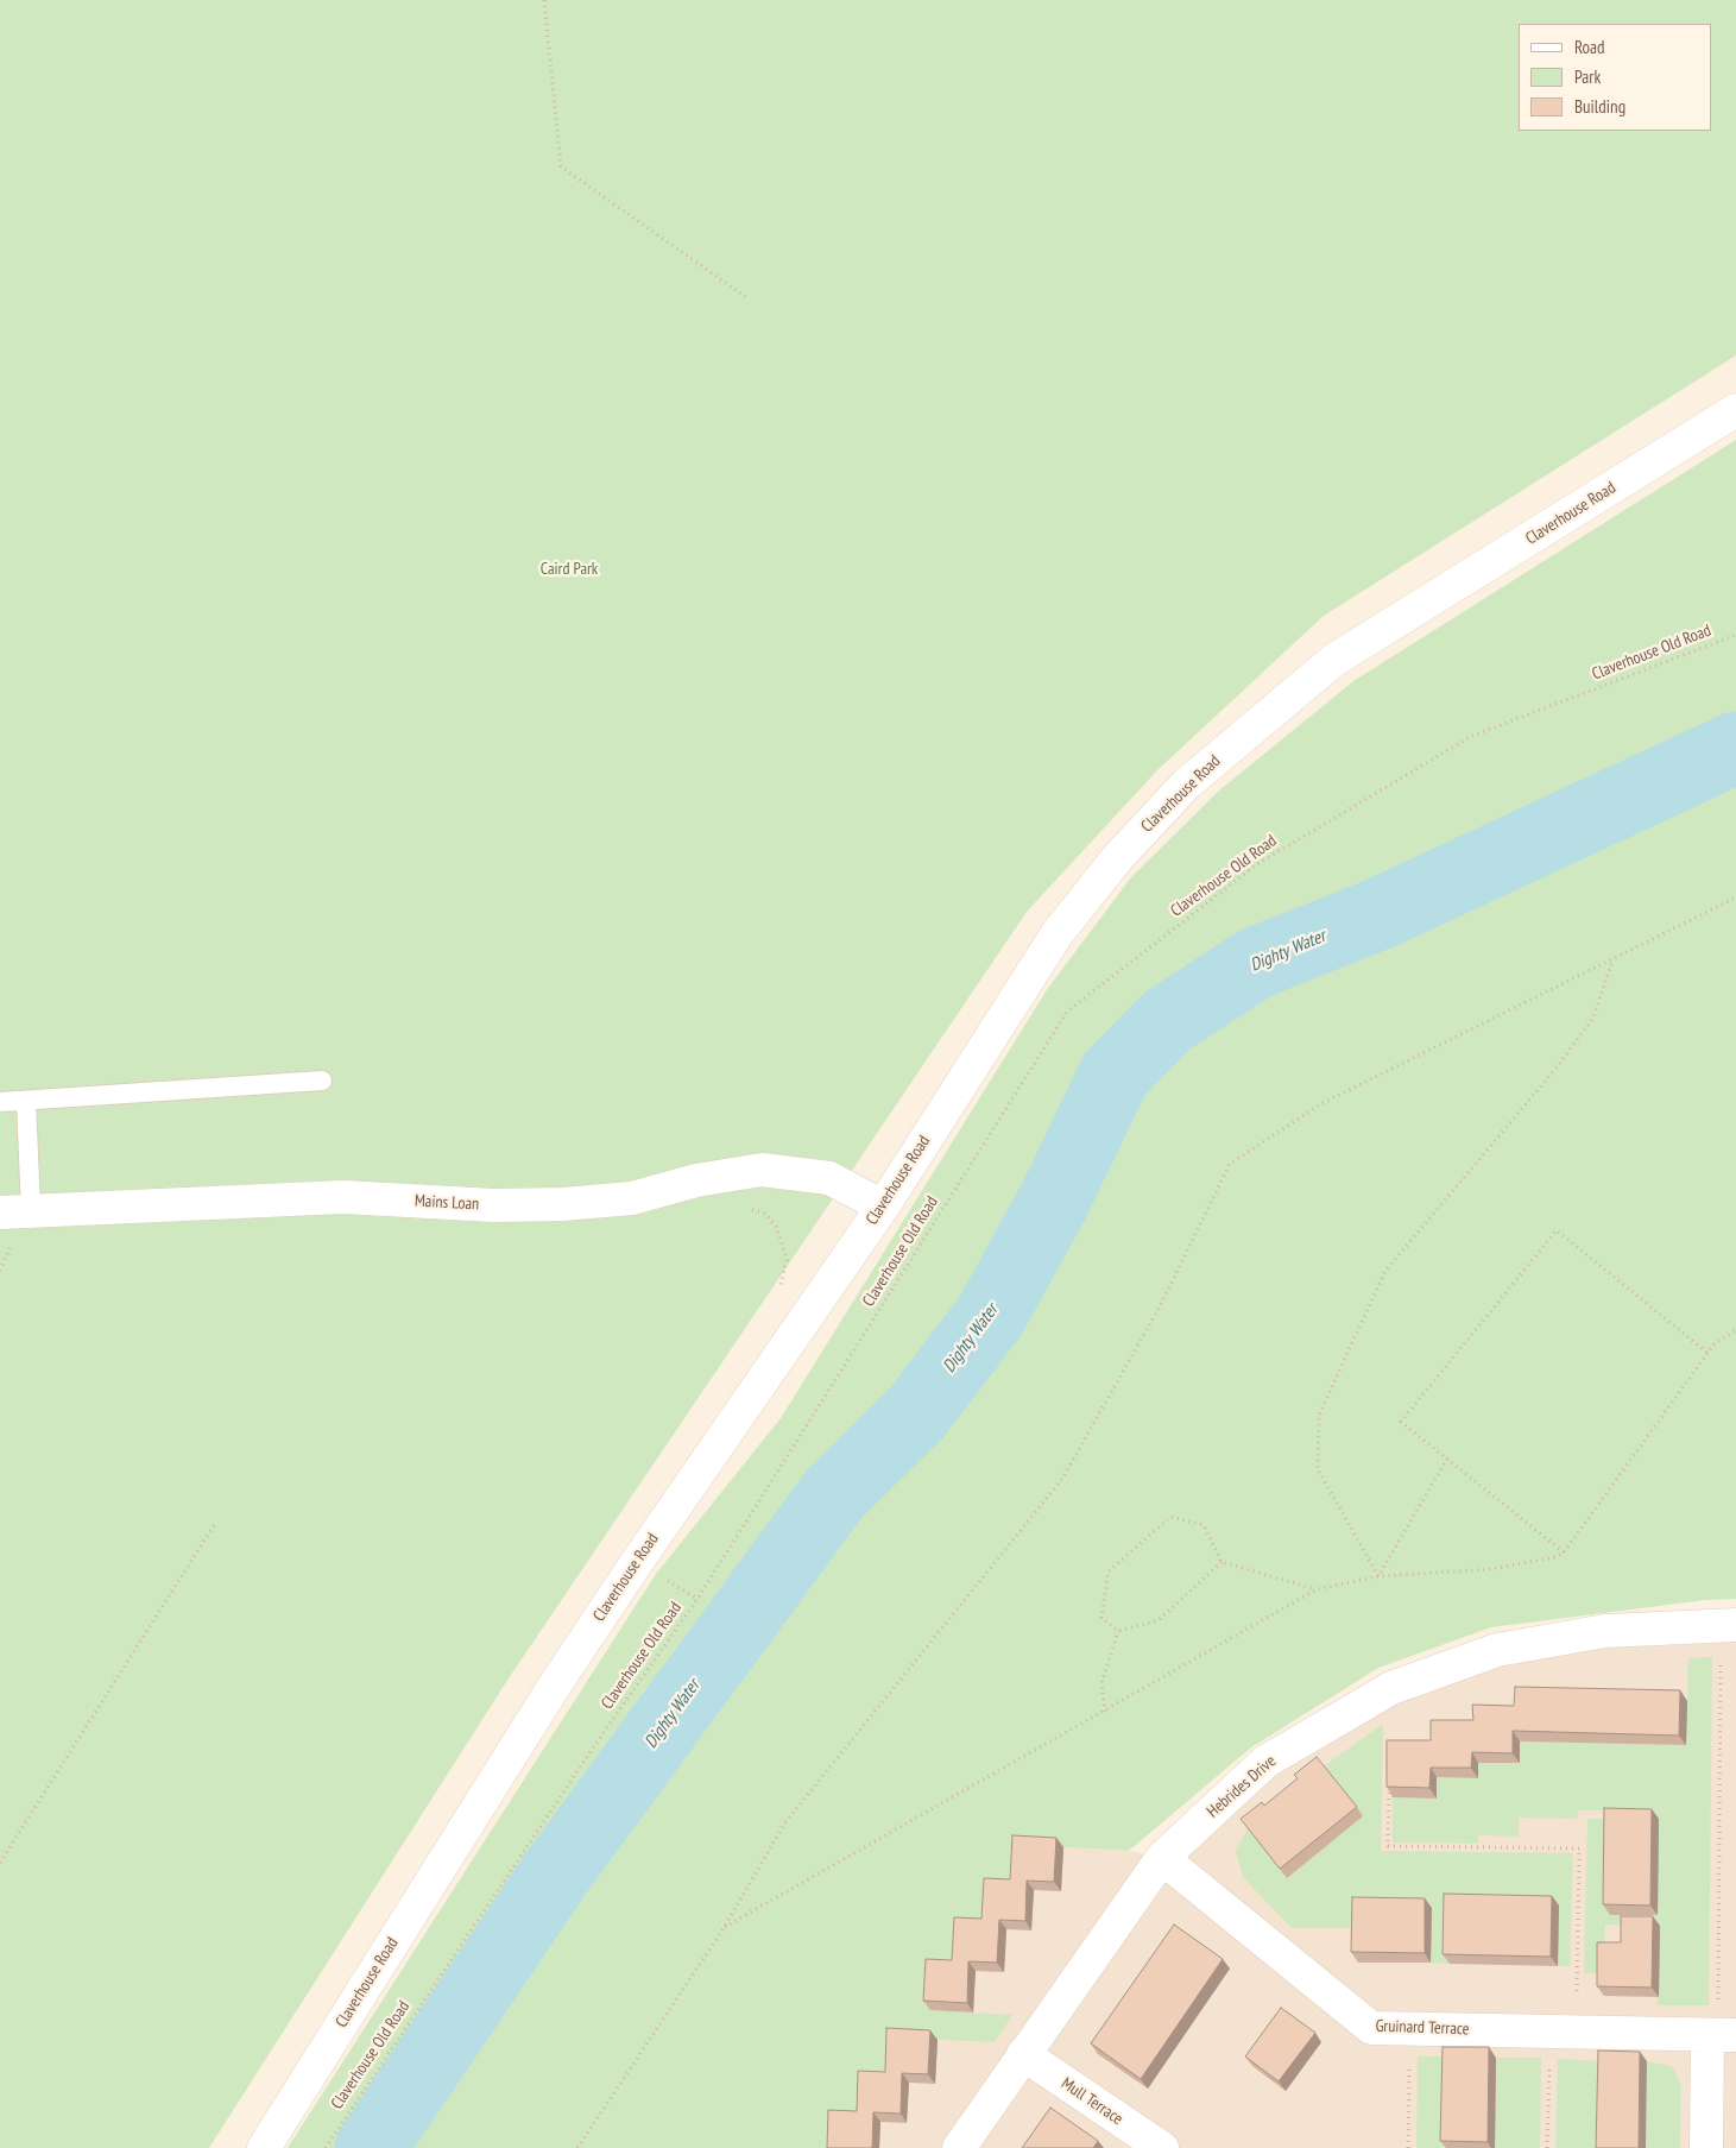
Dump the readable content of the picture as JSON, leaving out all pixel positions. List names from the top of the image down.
{
  "streets": {
    "street": [
      "Claverhouse Road",
      "Mains Loan",
      "Hebrides Drive",
      "Gruinard Terrace",
      "Mull Terrace"
    ],
    "path": ["Claverhouse Old Road"]
  },
  "crossings": [
    ["Claverhouse Road", "Mains Loan"],
    ["Hebrides Drive", "Gruinard Terrace"],
    ["Hebrides Drive", "Mull Terrace"]
  ],
  "water": ["Dighty Water"],
  "parks": ["Caird Park"],
  "legend": ["Road", "Park", "Building"]
}
